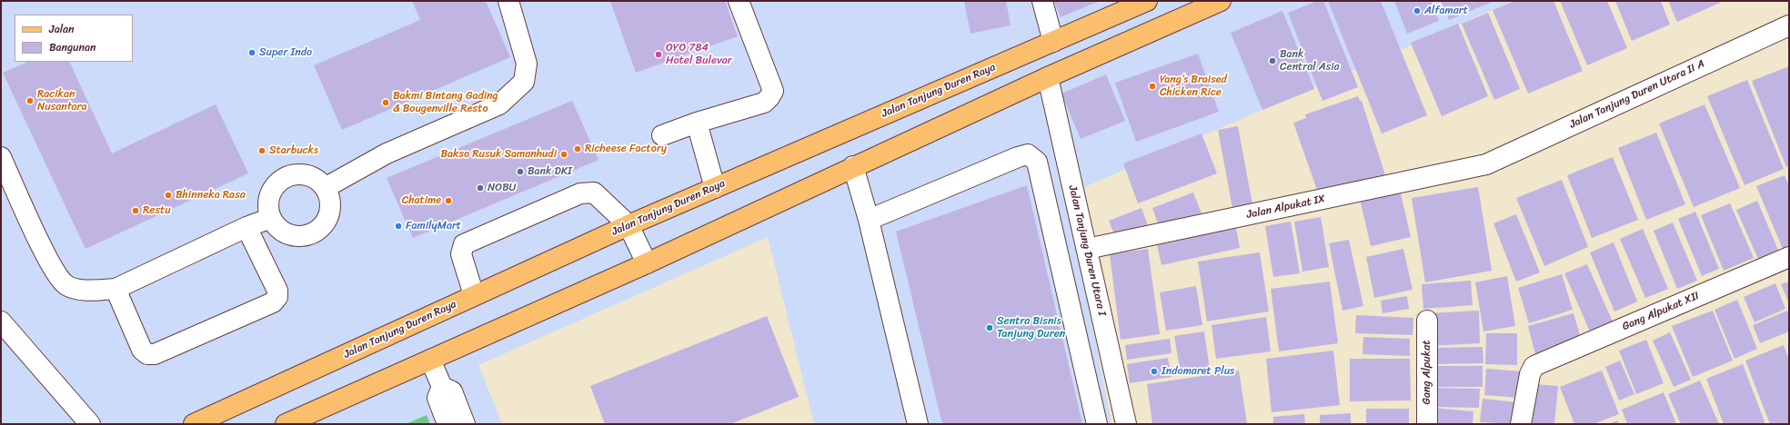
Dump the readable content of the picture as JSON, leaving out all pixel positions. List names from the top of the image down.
{
  "streets": {
    "main road": ["Jalan Tanjung Duren Raya"],
    "street": [
      "Jalan Tanjung Duren Utara II A",
      "Jalan Alpukat IX",
      "Jalan Tanjung Duren Utara I",
      "Gang Alpukat XII",
      "Gang Alpukat"
    ]
  },
  "crossings": [
    ["Jalan Tanjung Duren Utara II A", "Jalan Alpukat IX"],
    ["Jalan Alpukat IX", "Jalan Tanjung Duren Utara I"]
  ],
  "places": [
    "Alfamart",
    "Super Indo",
    "OYO 784 Hotel Bulevar",
    "Bank Central Asia",
    "Yang‘s Braised Chicken Rice",
    "Racikan Nusantara",
    "Bakmi Bintang Gading & Bougenville Resto",
    "Richeese Factory",
    "Starbucks",
    "Bakso Rusuk Samanhudi",
    "Bank DKI",
    "NOBU",
    "Bhinneka Rasa",
    "Chatime",
    "Restu",
    "FamilyMart",
    "Sentra Bisnis Tanjung Duren",
    "Indomaret Plus"
  ],
  "legend": ["Jalan", "Bangunan"]
}
